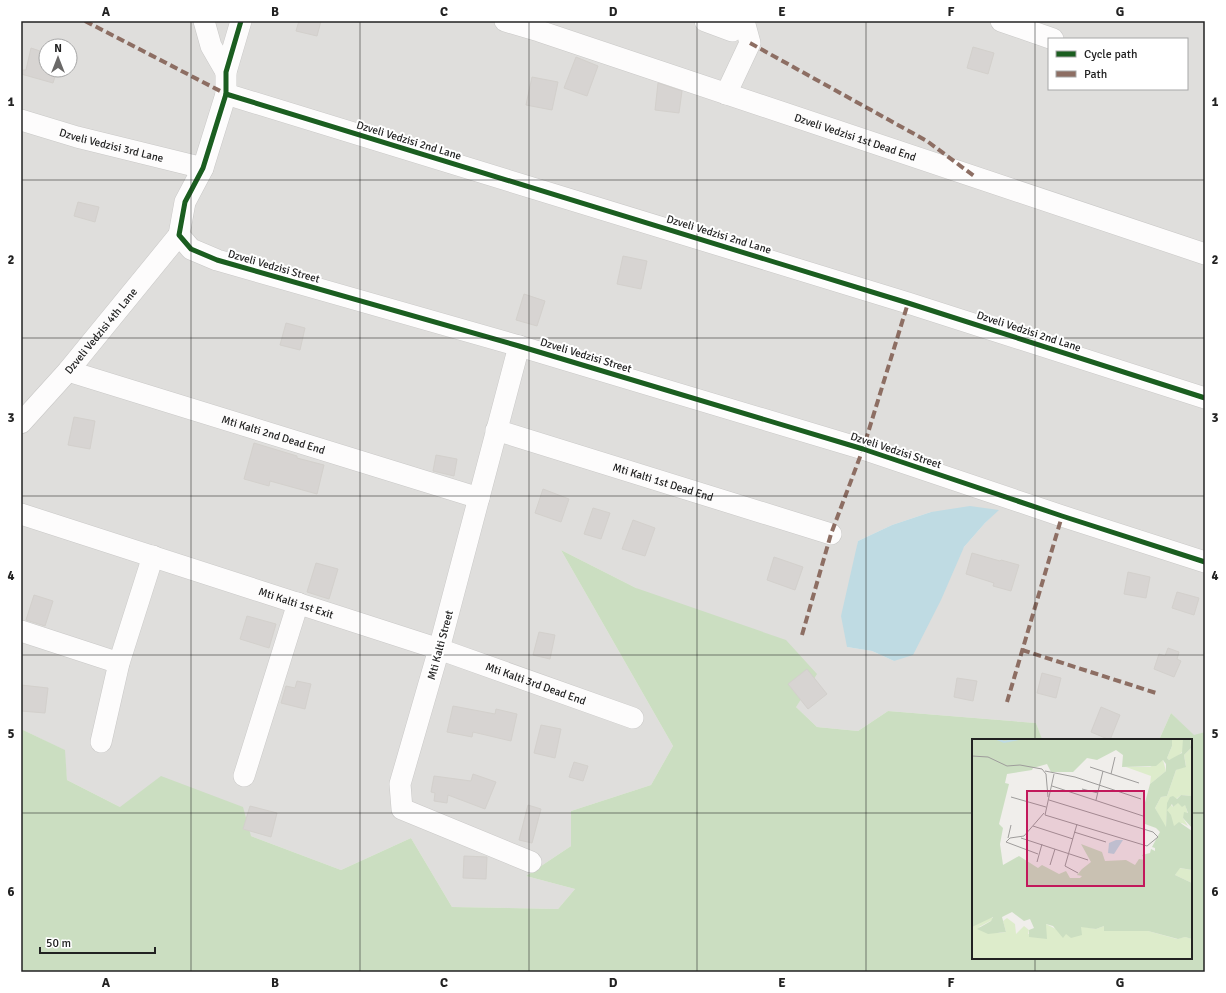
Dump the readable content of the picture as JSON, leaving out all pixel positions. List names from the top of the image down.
{
  "streets": {
    "street": [
      "Dzveli Vedzisi 1st Dead End",
      "Dzveli Vedzisi 2nd Lane",
      "Dzveli Vedzisi 3rd Lane",
      "Dzveli Vedzisi Street",
      "Dzveli Vedzisi 4th Lane",
      "Mti Kalti 2nd Dead End",
      "Mti Kalti 1st Dead End",
      "Mti Kalti 1st Exit",
      "Mti Kalti Street",
      "Mti Kalti 3rd Dead End"
    ]
  },
  "crossings": [
    ["Dzveli Vedzisi Street", "Dzveli Vedzisi 4th Lane"],
    ["Dzveli Vedzisi Street", "Mti Kalti Street"],
    ["Dzveli Vedzisi 4th Lane", "Mti Kalti 2nd Dead End"],
    ["Mti Kalti 2nd Dead End", "Mti Kalti Street"],
    ["Mti Kalti 1st Dead End", "Mti Kalti Street"],
    ["Mti Kalti 1st Exit", "Mti Kalti Street"],
    ["Mti Kalti 1st Exit", "Mti Kalti 3rd Dead End"],
    ["Mti Kalti Street", "Mti Kalti 3rd Dead End"]
  ],
  "legend": ["Cycle path", "Path"],
  "scale_bar": "50 m",
  "north": "top",
  "grid": {
    "columns": [
      "A",
      "B",
      "C",
      "D",
      "E",
      "F",
      "G"
    ],
    "rows": [
      "1",
      "2",
      "3",
      "4",
      "5",
      "6"
    ]
  }
}
